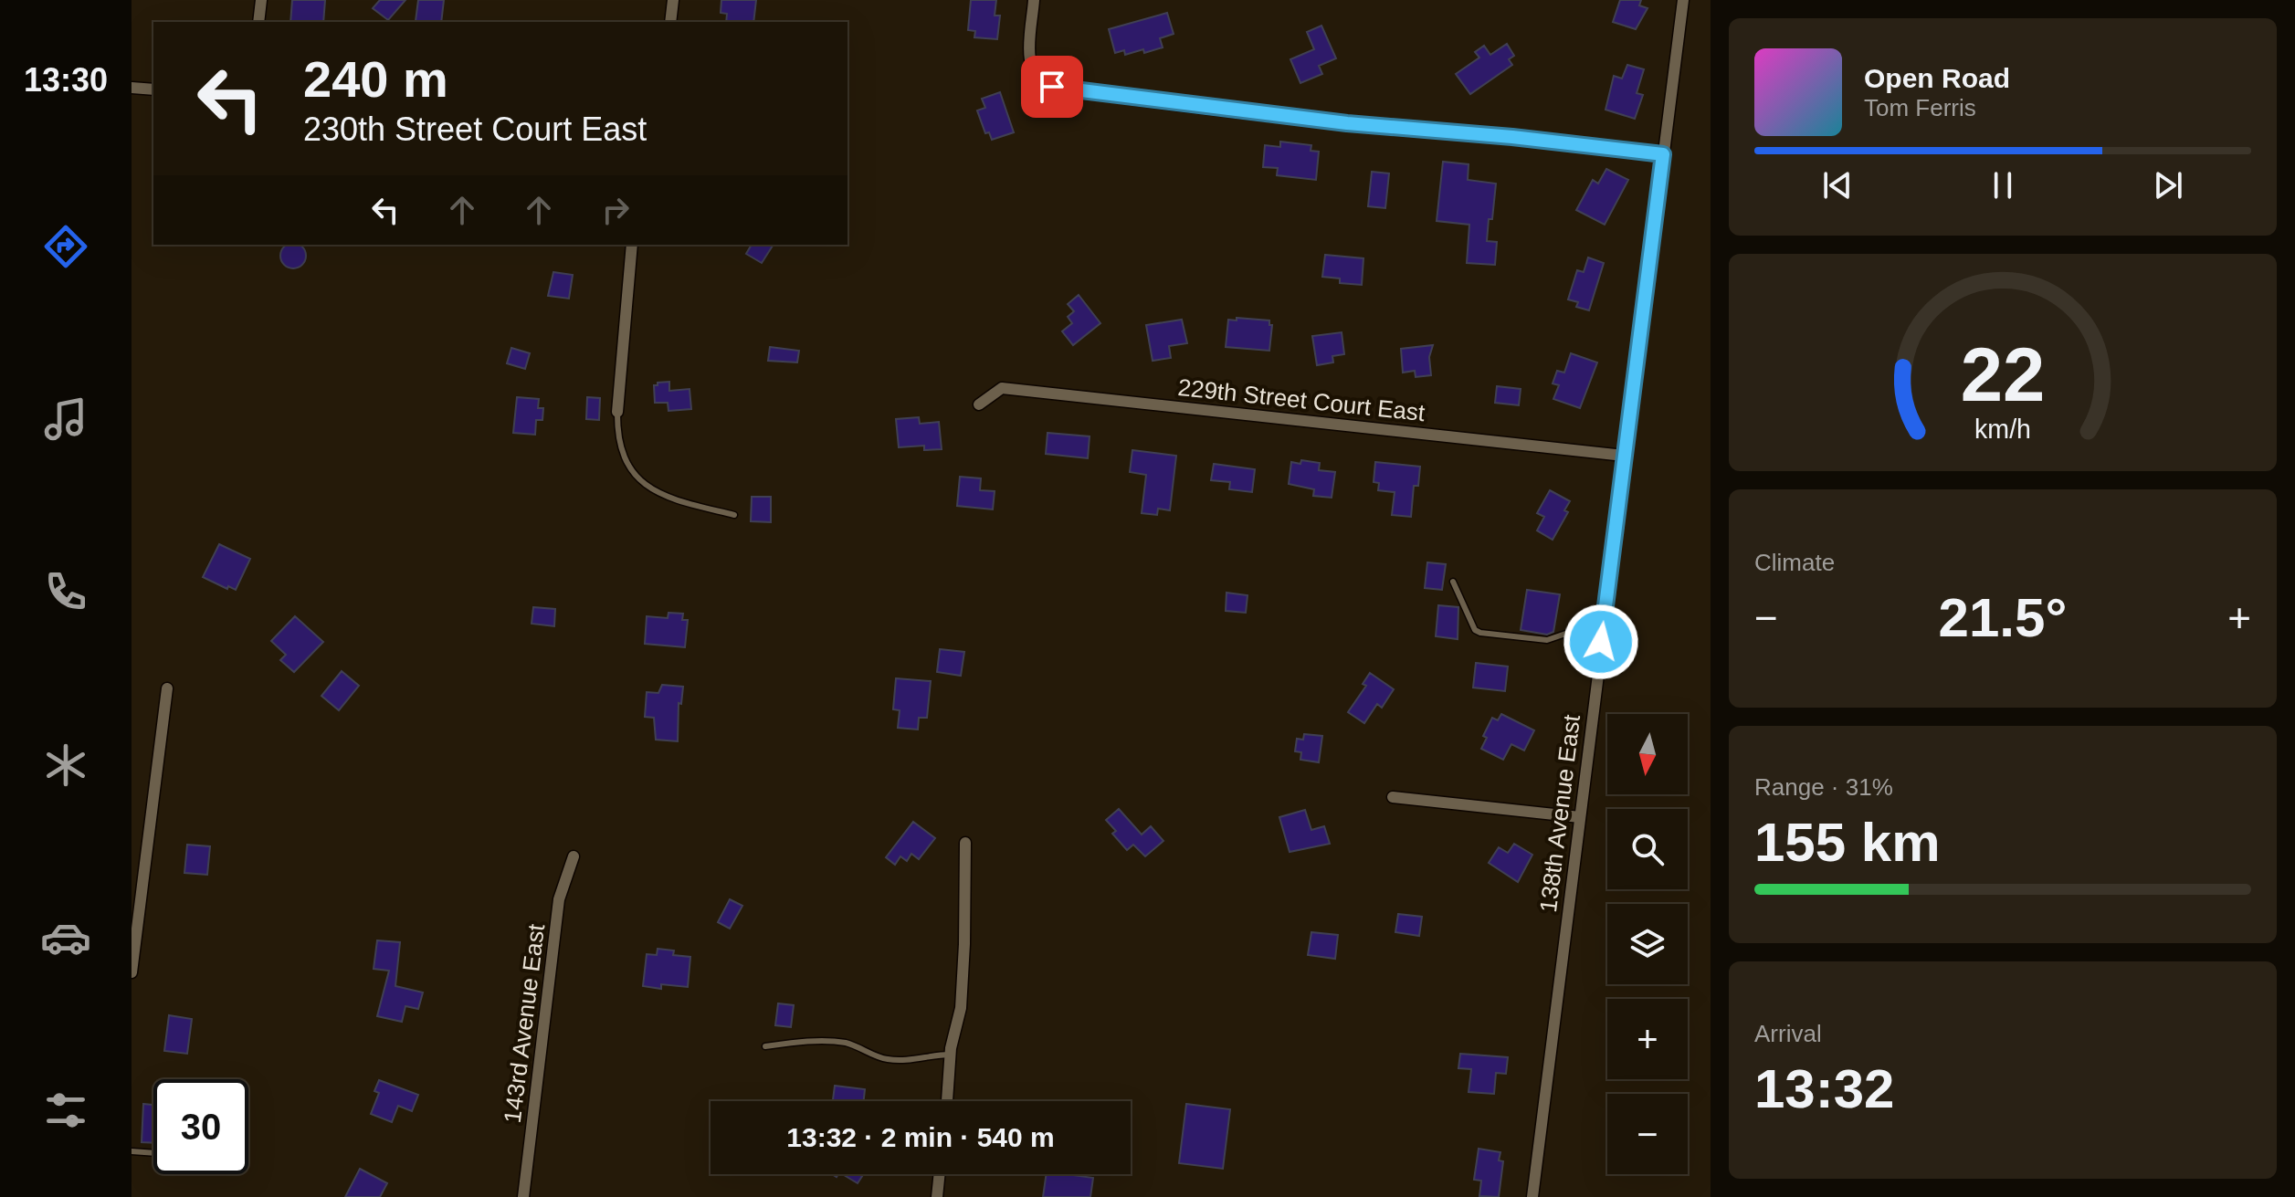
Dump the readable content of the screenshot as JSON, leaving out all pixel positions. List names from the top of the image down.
{
  "streets": {
    "street": ["229th Street Court East", "138th Avenue East", "143rd Avenue East"]
  },
  "crossings": [
    ["229th Street Court East", "138th Avenue East"]
  ],
  "north": "bottom",
  "page": {
    "tabs": "13:30",
    "turn": ["240 m", "230th Street Court East"],
    "song": ["Open Road", "Tom Ferris"],
    "tile": [
      "Climate",
      ["Range · 31%", "155 km"],
      ["Arrival", "13:32"]
    ],
    "heat": ["−", "21.5°", "+"],
    "map_buttons": ["+", "−"],
    "limit": "30",
    "trip": "13:32 · 2 min · 540 m",
    "gauge": ["22", "km/h"]
  }
}
